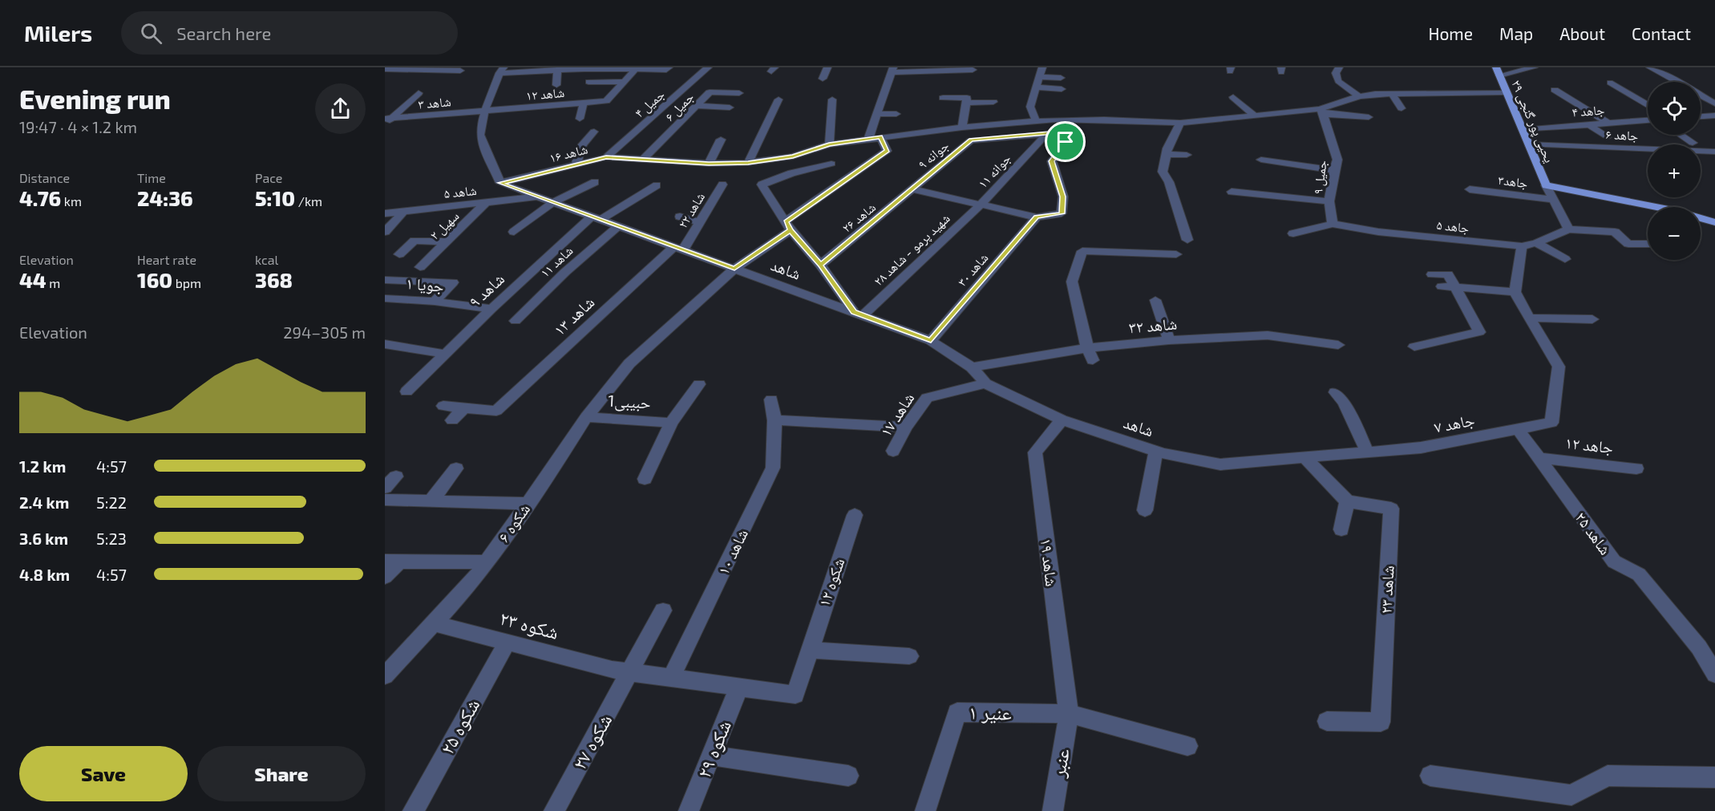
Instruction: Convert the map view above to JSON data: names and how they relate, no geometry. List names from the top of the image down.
{
  "streets": {
    "main road": ["یحیی پور گنجی ۲۹"],
    "street": [
      "شاهد ۱۲",
      "شاهد ۳",
      "جمیل ۴",
      "جمیل ۶",
      "جاهد ۴",
      "جاهد ۶",
      "شاهد ۱۶",
      "جوانه ۹",
      "جوانه ۱۱",
      "جمیل ۹",
      "جاهد۳",
      "شاهد ۵",
      "شاهد ۲۲",
      "شاهد ۲۶",
      "سهیل ۲",
      "جاهد ۵",
      "شهید پرمو - شاهد ۲۸",
      "شاهد ۱۱",
      "شاهد",
      "شاهد ۳۰",
      "جویا ۱",
      "شاهد ۹",
      "شاهد ۱۳",
      "شاهد ۳۲",
      "حبیبی1",
      "شاهد ۱۷",
      "جاهد ۷",
      "جاهد ۱۲",
      "شکوه ۶",
      "شاهد ۲۵",
      "شاهد ۱۰",
      "شاهد ۱۹",
      "شکوه ۱۲",
      "شاهد ۲۳",
      "شکوه ۲۳",
      "عنیر ۱",
      "شکوه ۲۵",
      "شکوه ۲۷",
      "شکوه ۲۹",
      "عنبر"
    ]
  },
  "crossings": [
    ["شاهد ۱۲", "شاهد ۳"],
    ["جمیل ۴", "شاهد ۱۶"],
    ["جمیل ۶", "شاهد ۱۶"],
    ["جاهد ۴", "یحیی پور گنجی ۲۹"],
    ["یحیی پور گنجی ۲۹", "جاهد ۶"],
    ["شاهد ۱۶", "جمیل ۹"],
    ["شاهد ۱۶", "شاهد"],
    ["شاهد ۱۶", "شکوه ۶"],
    ["جوانه ۹", "جوانه ۱۱"],
    ["جوانه ۹", "شاهد ۲۶"],
    ["جوانه ۱۱", "شهید پرمو - شاهد ۲۸"],
    ["جمیل ۹", "جاهد ۵"],
    ["شاهد ۵", "سهیل ۲"],
    ["شاهد ۵", "شاهد"],
    ["شاهد ۲۲", "شاهد"],
    ["شاهد ۲۲", "شاهد ۱۳"],
    ["شهید پرمو - شاهد ۲۸", "شاهد"],
    ["شاهد ۱۱", "شاهد"],
    ["شاهد", "شاهد ۳۰"],
    ["شاهد", "شاهد ۹"],
    ["شاهد", "شاهد ۱۳"],
    ["شاهد", "شاهد ۳۲"],
    ["شاهد", "شاهد ۱۷"],
    ["شاهد", "جاهد ۷"],
    ["شاهد", "شکوه ۶"],
    ["شاهد", "شاهد ۱۹"],
    ["جویا ۱", "شاهد ۹"],
    ["حبیبی1", "شکوه ۶"],
    ["جاهد ۷", "شاهد ۲۵"],
    ["جاهد ۱۲", "شاهد ۲۵"],
    ["شکوه ۶", "شکوه ۲۳"],
    ["شاهد ۱۰", "شکوه ۲۳"],
    ["شاهد ۱۹", "عنیر ۱"],
    ["شاهد ۱۹", "عنبر"],
    ["شکوه ۱۲", "شکوه ۲۳"],
    ["شکوه ۱۲", "شکوه ۲۹"],
    ["شکوه ۲۳", "شکوه ۲۵"],
    ["شکوه ۲۳", "شکوه ۲۷"],
    ["شکوه ۲۳", "شکوه ۲۹"],
    ["عنیر ۱", "عنبر"]
  ],
  "page": {
    "header": "Milers",
    "search": "Search here",
    "nav": [
      "Home",
      "Map",
      "About",
      "Contact"
    ],
    "heading": ["Evening run", "19:47 · 4 × 1.2 km"],
    "map_buttons": ["+", "−"],
    "stats": [
      ["Distance", "4.76 km"],
      ["Time", "24:36"],
      ["Pace", "5:10 /km"],
      ["Elevation", "44 m"],
      ["Heart rate", "160 bpm"],
      ["kcal", "368"]
    ],
    "chart": ["Elevation", "294–305 m"],
    "list": [
      {
        "name": "1.2 km",
        "note": "4:57"
      },
      {
        "name": "2.4 km",
        "note": "5:22"
      },
      {
        "name": "3.6 km",
        "note": "5:23"
      },
      {
        "name": "4.8 km",
        "note": "4:57"
      }
    ],
    "buttons": ["Save", "Share"]
  }
}
